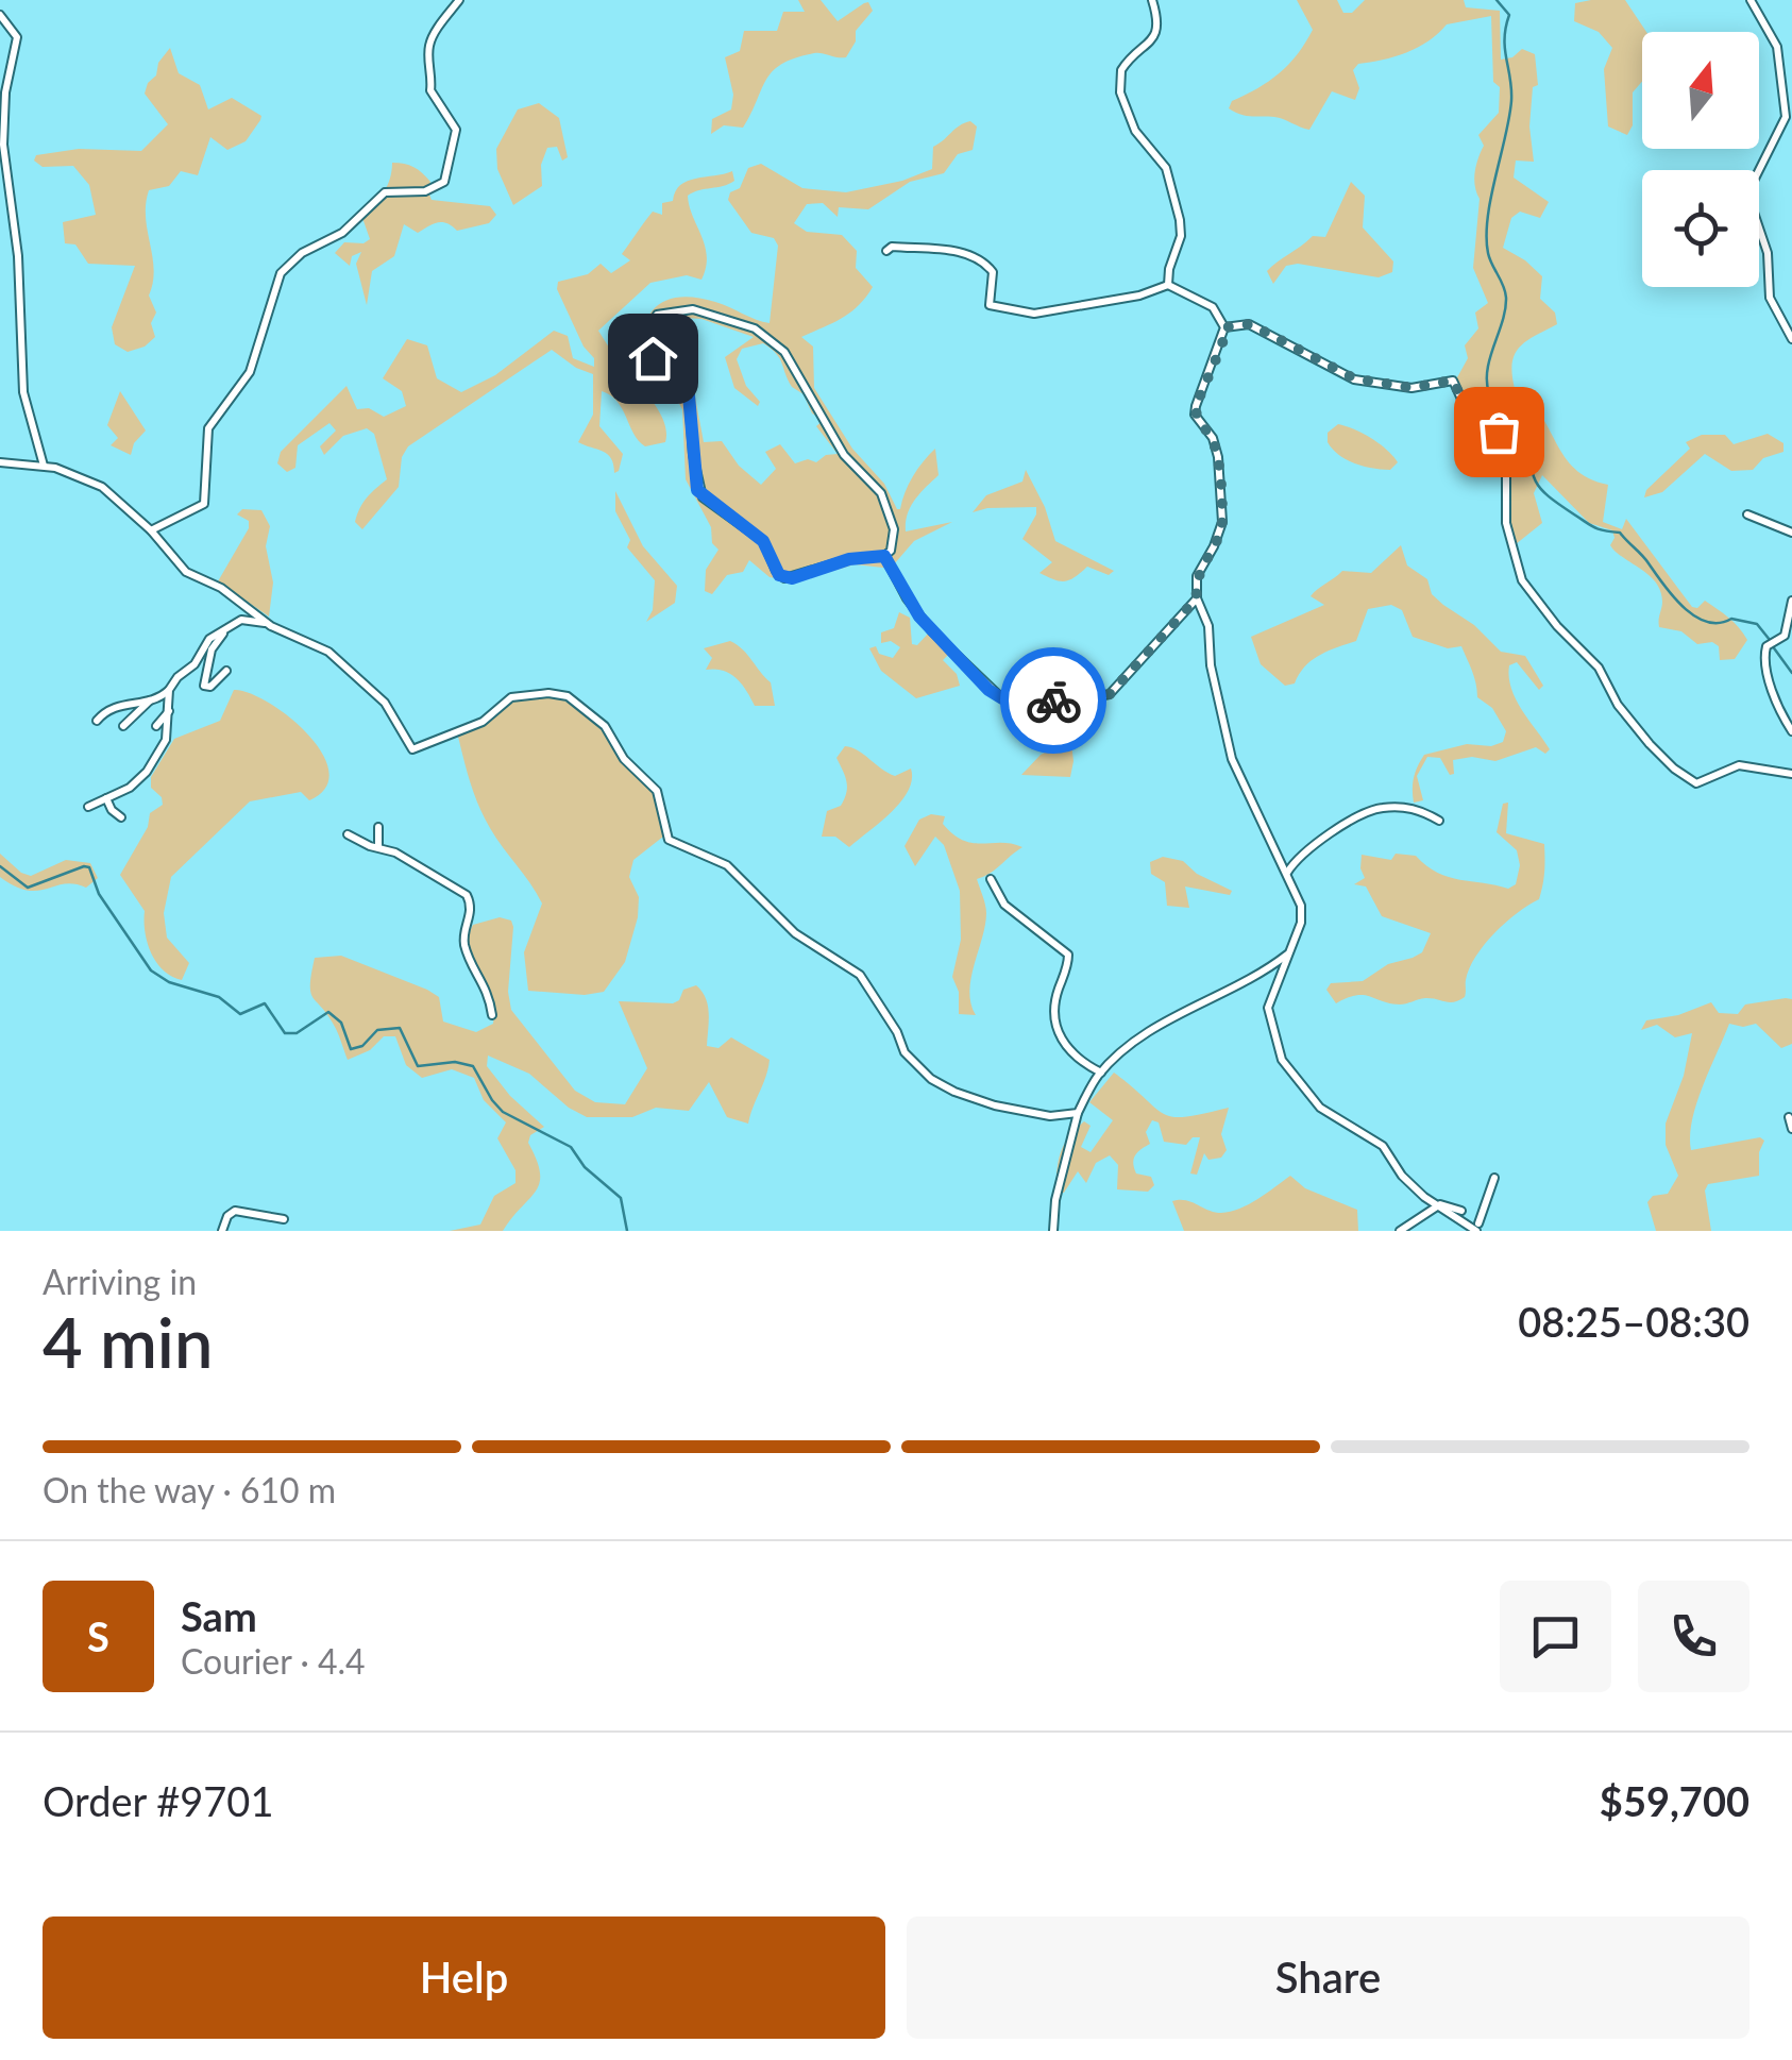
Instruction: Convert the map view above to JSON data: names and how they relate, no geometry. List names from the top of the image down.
{
  "north": "top",
  "page": {
    "heading": ["4 min", "Arriving in", "08:25–08:30"],
    "panel": [
      "Sam",
      "Courier · 4.4",
      "Order #9701",
      "$59,700"
    ],
    "bar": "On the way · 610 m",
    "round": "S",
    "buttons": ["Help", "Share"]
  }
}
